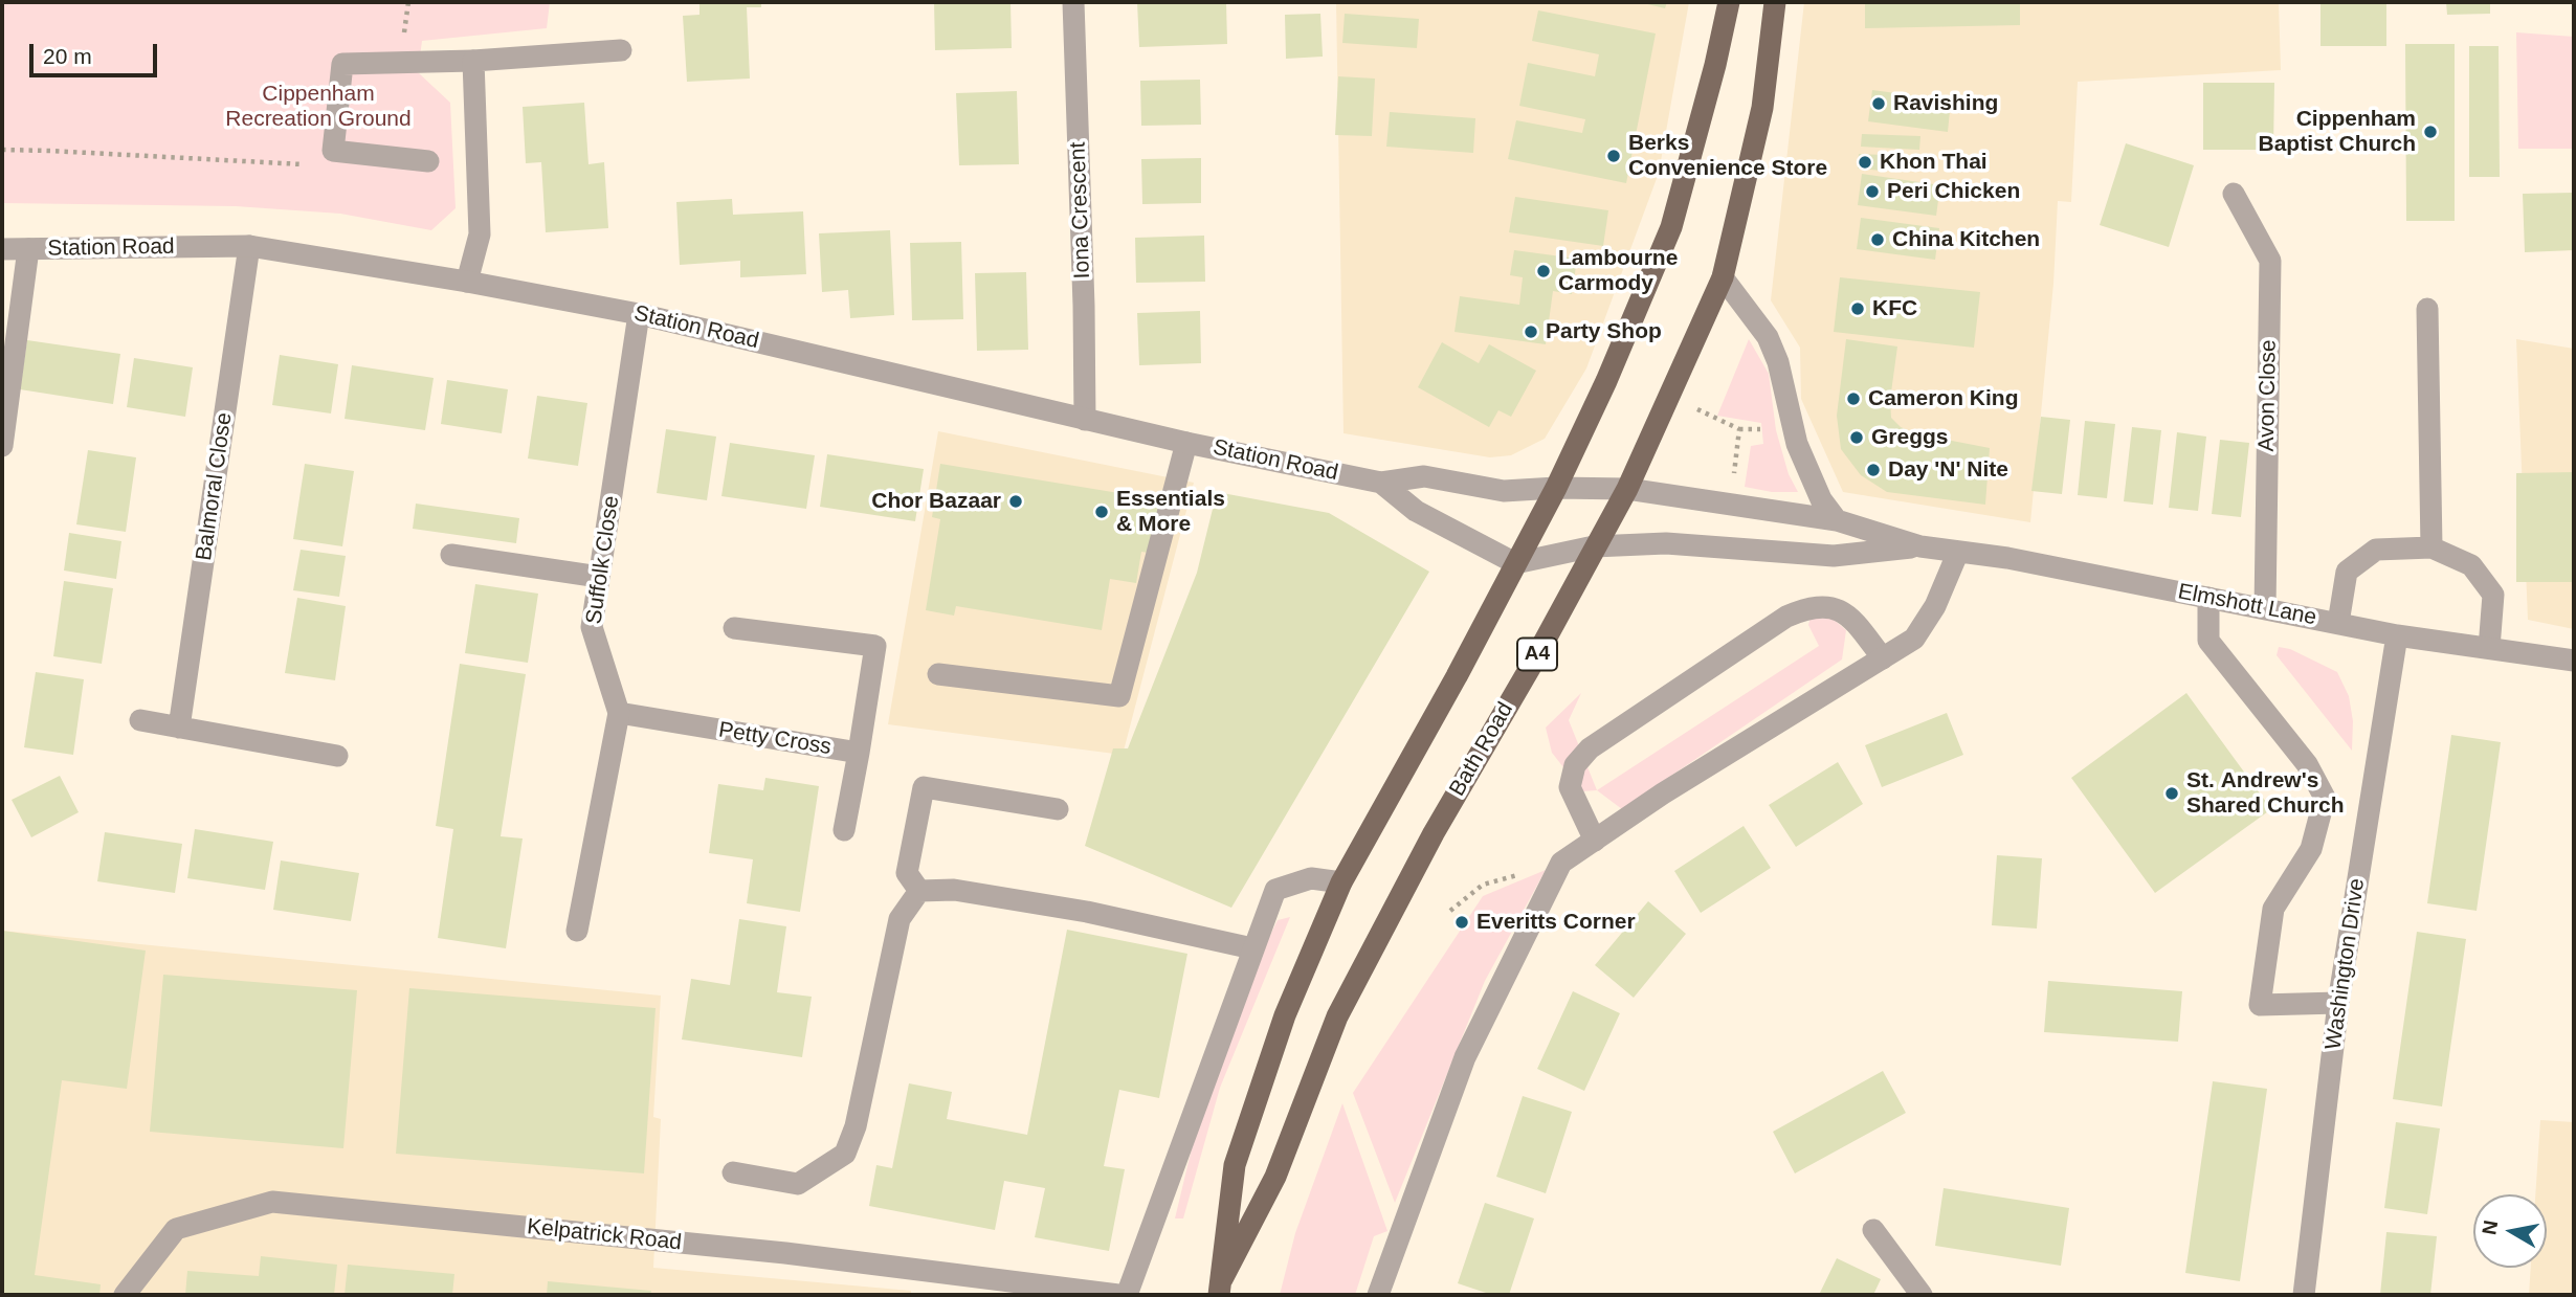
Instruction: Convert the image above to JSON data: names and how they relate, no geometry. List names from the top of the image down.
{
  "streets": {
    "main road": ["A4", "Bath Road"],
    "street": [
      "Iona Crescent",
      "Station Road",
      "Avon Close",
      "Balmoral Close",
      "Suffolk Close",
      "Elmshott Lane",
      "Petty Cross",
      "Washington Drive",
      "Kelpatrick Road"
    ]
  },
  "crossings": [
    ["Iona Crescent", "Station Road"],
    ["Station Road", "Balmoral Close"],
    ["Station Road", "Suffolk Close"],
    ["Station Road", "Elmshott Lane"],
    ["Station Road", "Bath Road"],
    ["Avon Close", "Elmshott Lane"],
    ["Suffolk Close", "Petty Cross"],
    ["Elmshott Lane", "Bath Road"],
    ["Elmshott Lane", "Washington Drive"]
  ],
  "parks": ["Cippenham Recreation Ground"],
  "places": [
    "Ravishing",
    "Cippenham Baptist Church",
    "Berks Convenience Store",
    "Khon Thai",
    "Peri Chicken",
    "China Kitchen",
    "Lambourne Carmody",
    "KFC",
    "Party Shop",
    "Cameron King",
    "Greggs",
    "Day 'N' Nite",
    "Chor Bazaar",
    "Essentials & More",
    "St. Andrew's Shared Church",
    "Everitts Corner"
  ],
  "scale_bar": "20 m",
  "north": "left"
}
